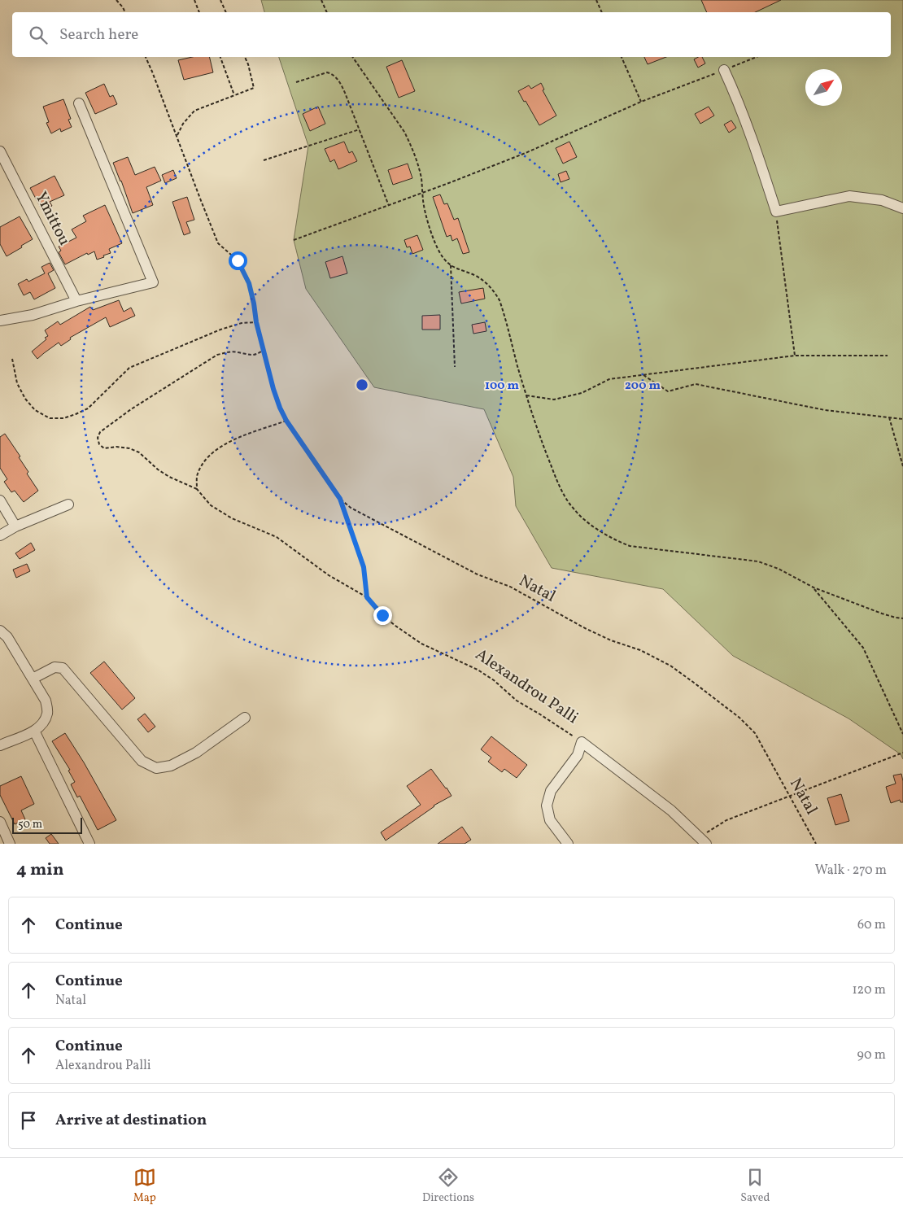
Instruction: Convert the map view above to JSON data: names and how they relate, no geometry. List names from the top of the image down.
{
  "streets": {
    "street": ["Ymittou", "Alexandrou Palli"],
    "path": ["Natal"]
  },
  "scale_bar": "50 m",
  "north": "top right",
  "page": {
    "search": "Search here",
    "scale": "50 m",
    "heading": ["4 min", "Walk · 270 m"],
    "list": [
      ["Continue", "60 m"],
      ["Continue", "Natal", "120 m"],
      ["Continue", "Alexandrou Palli", "90 m"],
      "Arrive at destination"
    ],
    "nav": ["Map", "Directions", "Saved"]
  },
  "rings": ["100 m", "200 m"]
}
